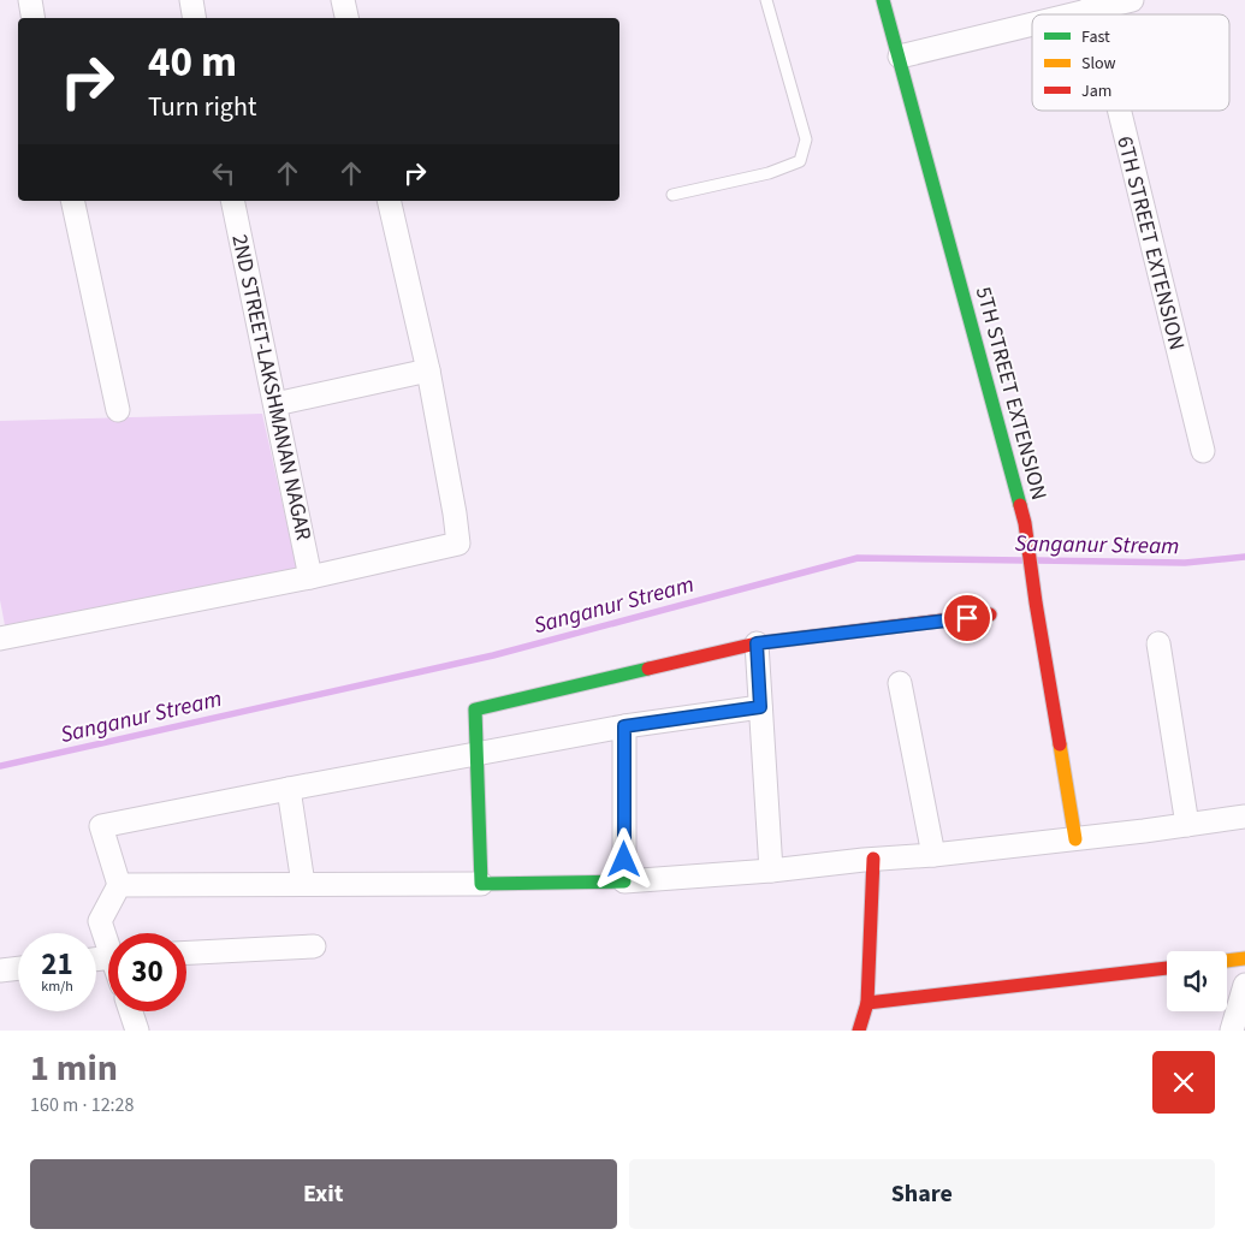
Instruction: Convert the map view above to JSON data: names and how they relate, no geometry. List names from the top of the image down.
{
  "streets": {
    "street": ["6TH STREET EXTENSION", "2ND STREET-LAKSHMANAN NAGAR", "5TH STREET EXTENSION"]
  },
  "water": ["Sanganur Stream"],
  "legend": ["Fast", "Slow", "Jam"],
  "page": {
    "turn": ["40 m", "Turn right"],
    "speed": "21 km/h",
    "limit": "30",
    "heading": ["1 min", "160 m · 12:28"],
    "buttons": ["Exit", "Share"]
  }
}
